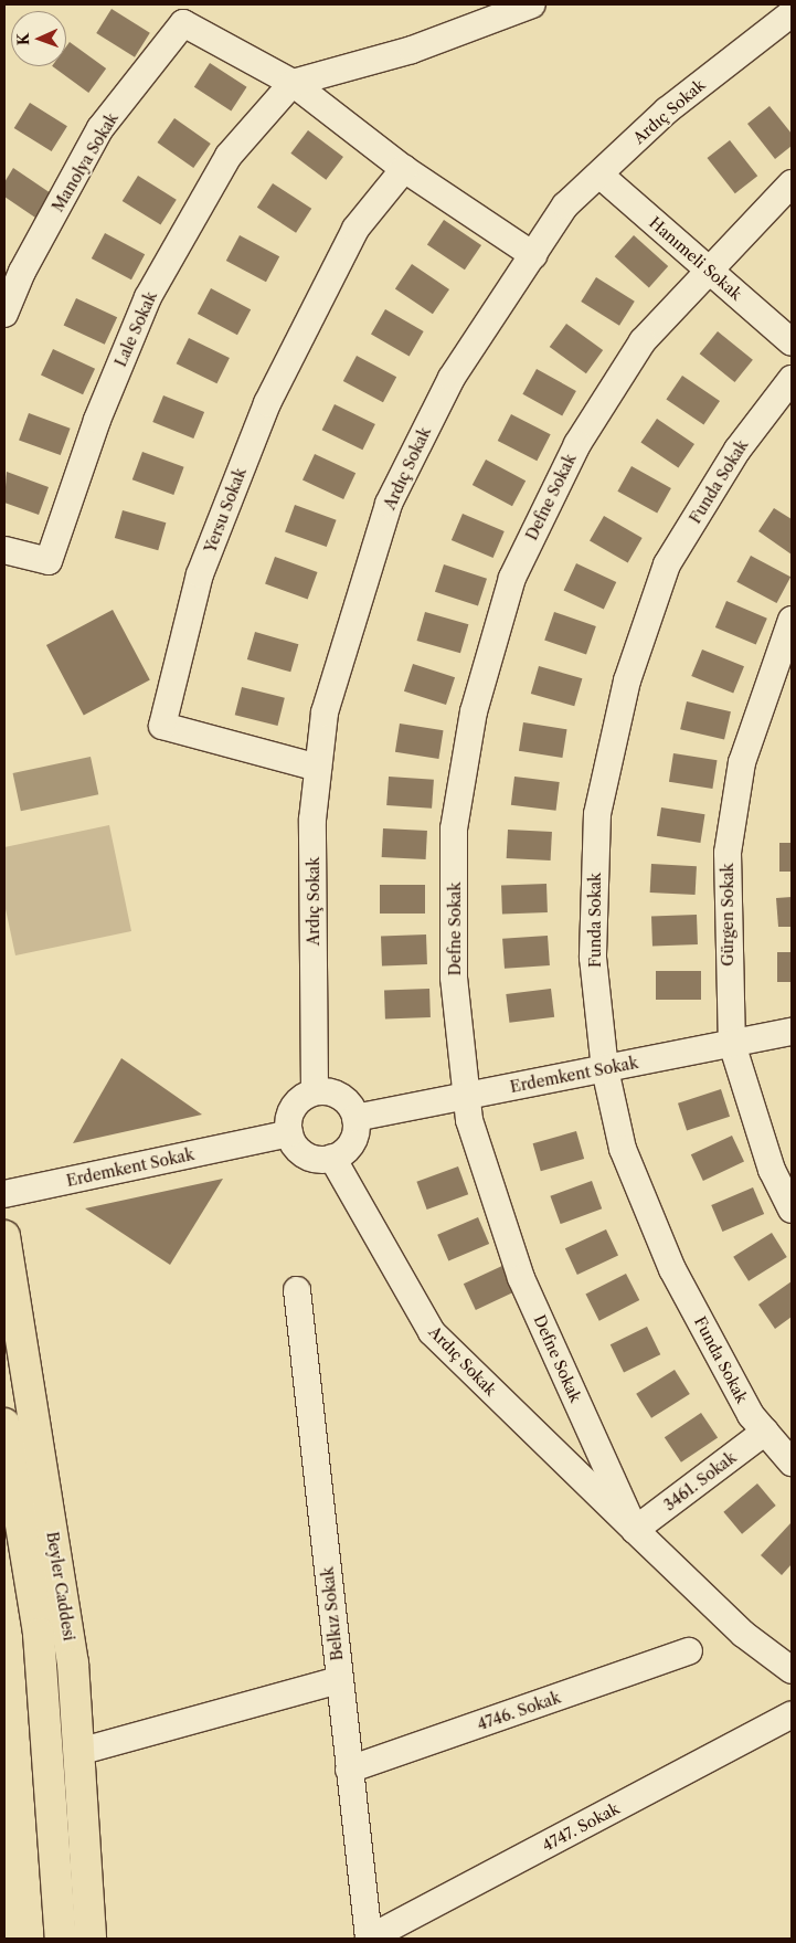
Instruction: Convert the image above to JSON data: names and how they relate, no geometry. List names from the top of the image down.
{
  "streets": {
    "main road": ["Beyler Caddesi"],
    "street": [
      "Ardıç Sokak",
      "Manolya Sokak",
      "Hanımeli Sokak",
      "Lale Sokak",
      "Funda Sokak",
      "Defne Sokak",
      "Yersu Sokak",
      "Gürgen Sokak",
      "Erdemkent Sokak",
      "3461. Sokak",
      "Belkız Sokak",
      "4746. Sokak",
      "4747. Sokak"
    ]
  },
  "crossings": [
    ["Ardıç Sokak", "Hanımeli Sokak"],
    ["Ardıç Sokak", "Defne Sokak"],
    ["Ardıç Sokak", "Yersu Sokak"],
    ["Ardıç Sokak", "Erdemkent Sokak"],
    ["Ardıç Sokak", "3461. Sokak"],
    ["Manolya Sokak", "Lale Sokak"],
    ["Hanımeli Sokak", "Defne Sokak"],
    ["Funda Sokak", "Erdemkent Sokak"],
    ["Funda Sokak", "3461. Sokak"],
    ["Defne Sokak", "Erdemkent Sokak"],
    ["Defne Sokak", "3461. Sokak"],
    ["Gürgen Sokak", "Erdemkent Sokak"],
    ["Belkız Sokak", "4746. Sokak"],
    ["Belkız Sokak", "4747. Sokak"]
  ],
  "north": "left"
}
